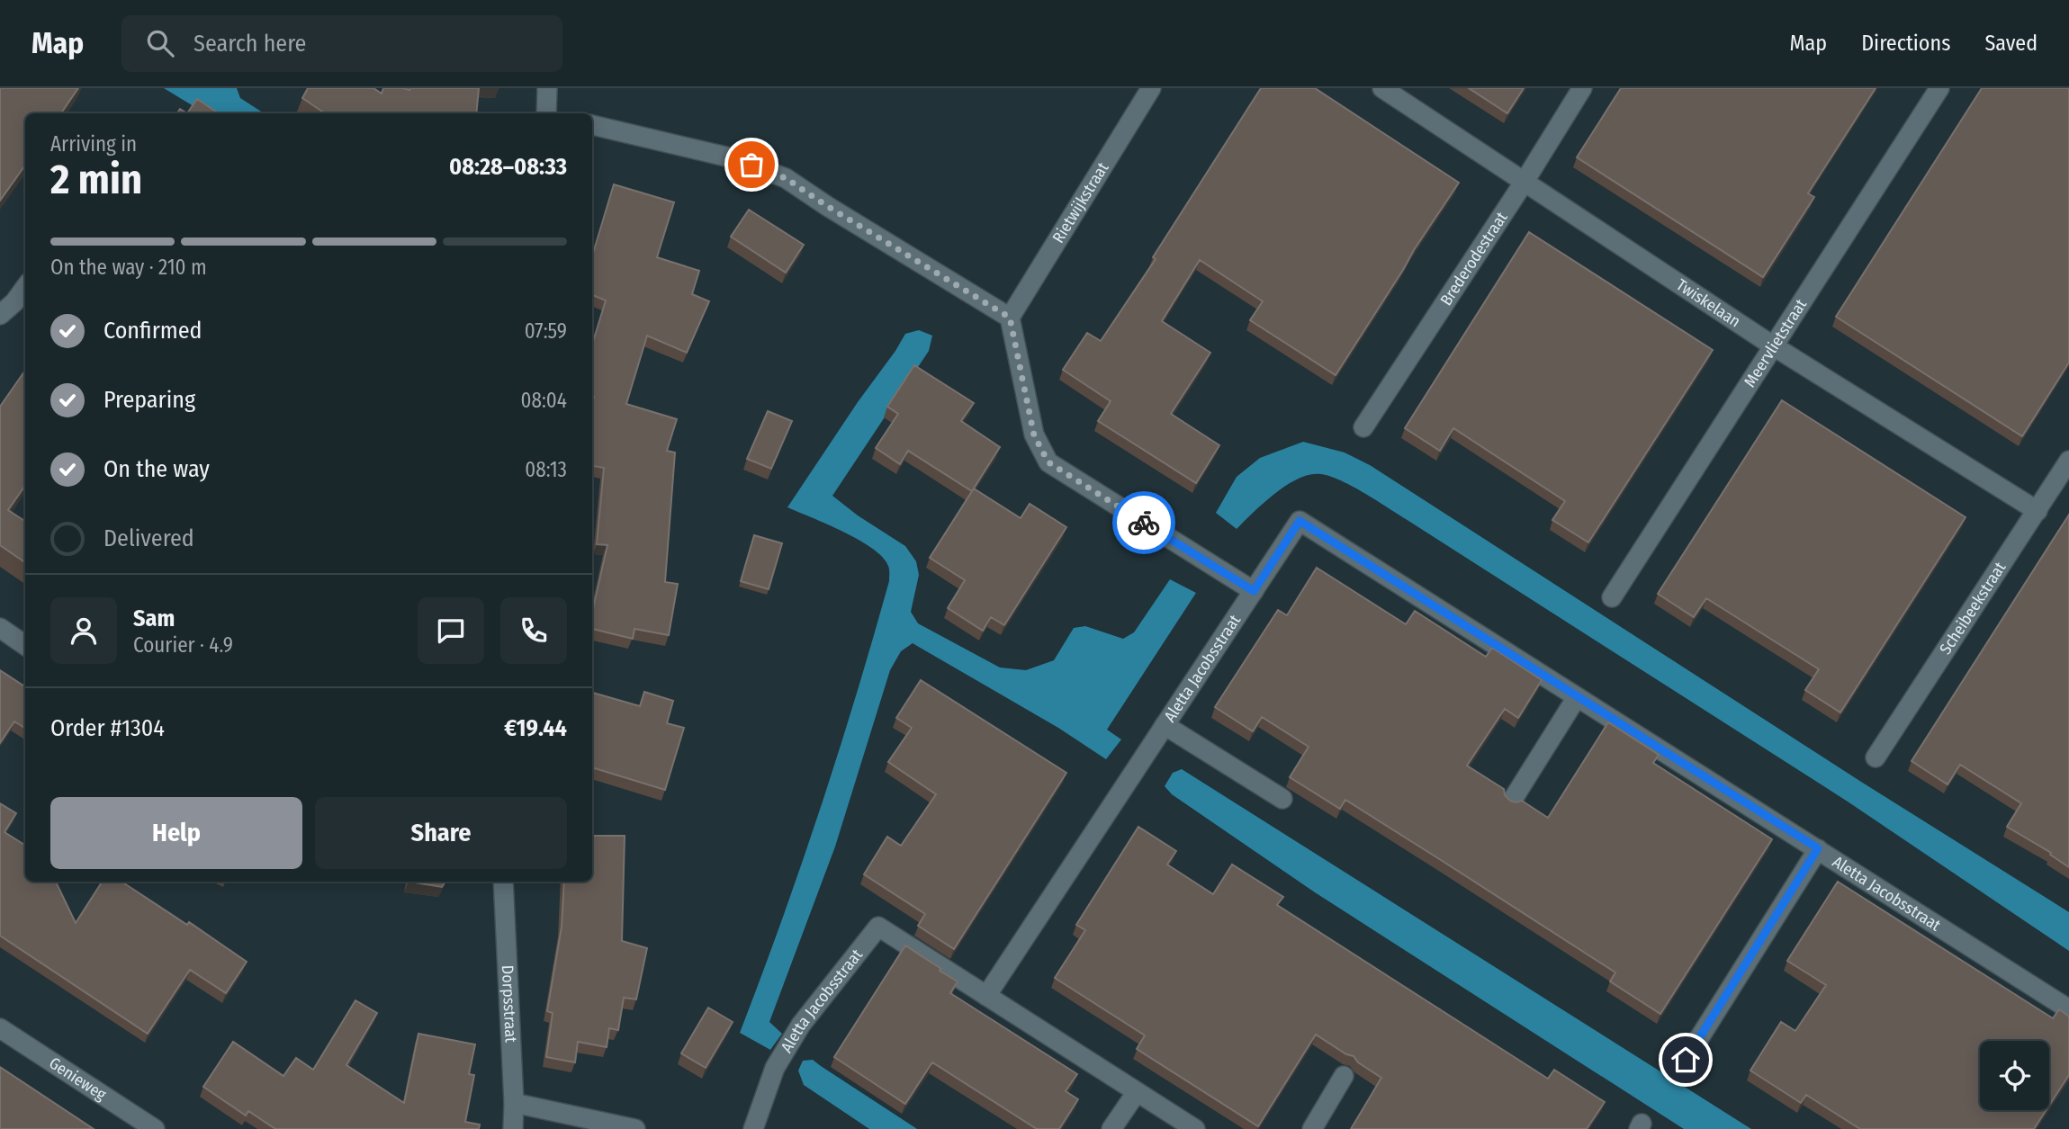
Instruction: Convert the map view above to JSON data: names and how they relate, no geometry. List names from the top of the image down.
{
  "streets": {
    "street": [
      "Rietwijkstraat",
      "Brederodestraat",
      "Twiskelaan",
      "Meervlietstraat",
      "Scheibeekstraat",
      "Aletta Jacobsstraat",
      "Dorpsstraat",
      "Genieweg"
    ]
  },
  "crossings": [
    ["Brederodestraat", "Twiskelaan"],
    ["Twiskelaan", "Meervlietstraat"],
    ["Twiskelaan", "Scheibeekstraat"]
  ],
  "page": {
    "header": "Map",
    "search": "Search here",
    "nav": ["Map", "Directions", "Saved"],
    "heading": ["2 min", "Arriving in", "08:28–08:33"],
    "panel": [
      "Sam",
      "Courier · 4.9",
      "Order #1304",
      "€19.44"
    ],
    "bar": "On the way · 210 m",
    "list": [
      ["Confirmed", "07:59"],
      ["Preparing", "08:04"],
      ["On the way", "08:13"],
      "Delivered"
    ],
    "buttons": ["Help", "Share"]
  }
}
